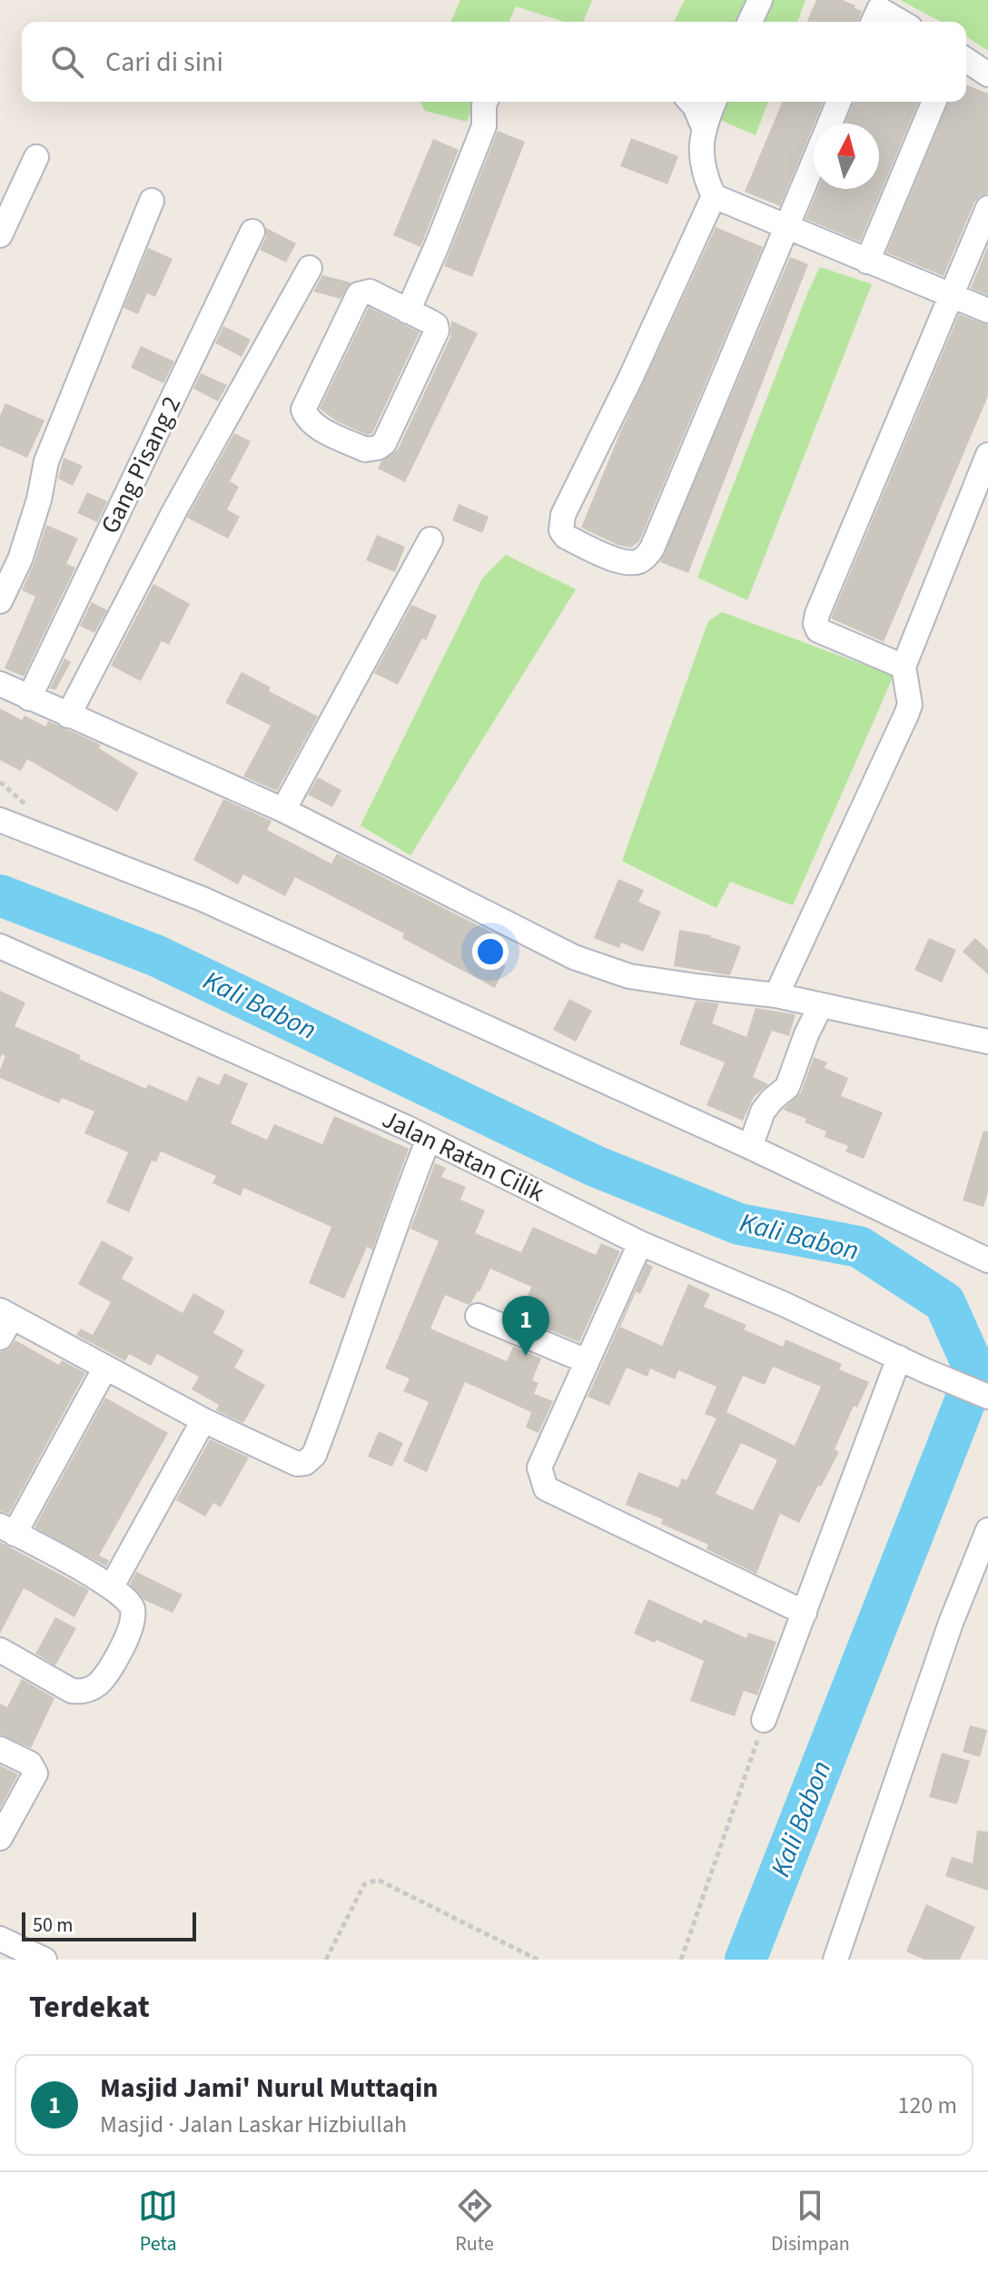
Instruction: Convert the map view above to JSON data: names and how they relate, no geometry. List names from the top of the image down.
{
  "streets": {
    "street": ["Gang Pisang 2", "Jalan Ratan Cilik"]
  },
  "water": ["Kali Babon"],
  "scale_bar": "50 m",
  "north": "top",
  "page": {
    "search": "Cari di sini",
    "pins": "1",
    "scale": "50 m",
    "heading": "Terdekat",
    "list": [
      {
        "mark": "1",
        "name": "Masjid Jami' Nurul Muttaqin",
        "note": "Masjid · Jalan Laskar Hizbiullah",
        "value": "120 m"
      }
    ],
    "nav": ["Peta", "Rute", "Disimpan"]
  }
}
